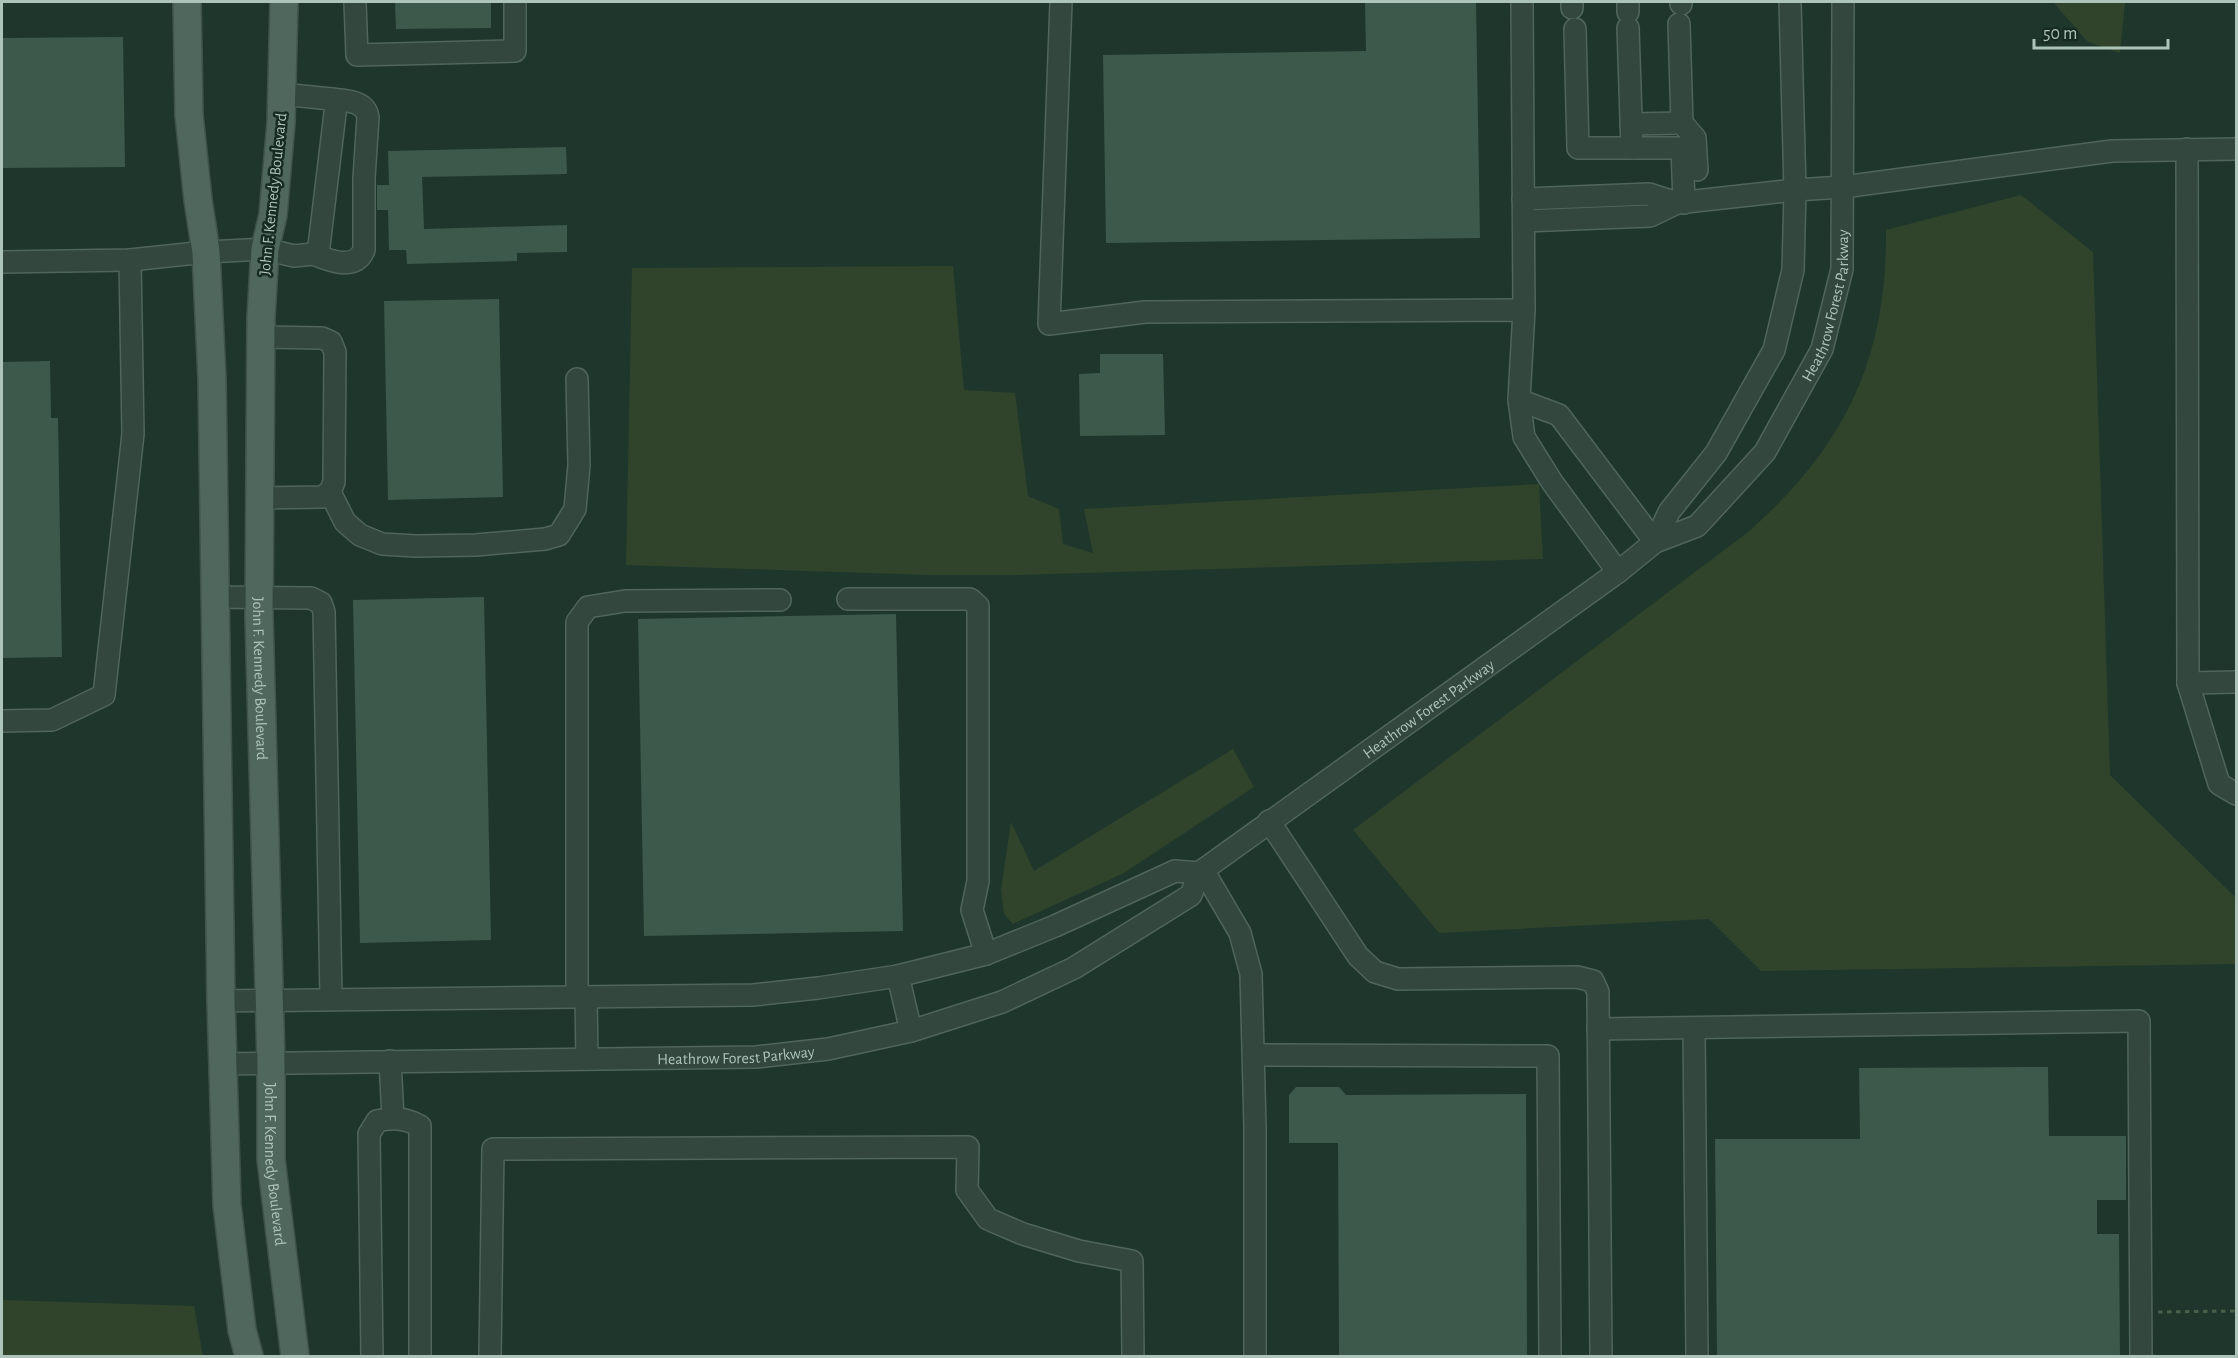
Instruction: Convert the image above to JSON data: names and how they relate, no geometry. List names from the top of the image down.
{
  "streets": {
    "main road": ["John F. Kennedy Boulevard"],
    "street": ["Heathrow Forest Parkway"]
  },
  "crossings": [
    ["John F. Kennedy Boulevard", "Heathrow Forest Parkway"]
  ],
  "scale_bar": "50 m"
}
